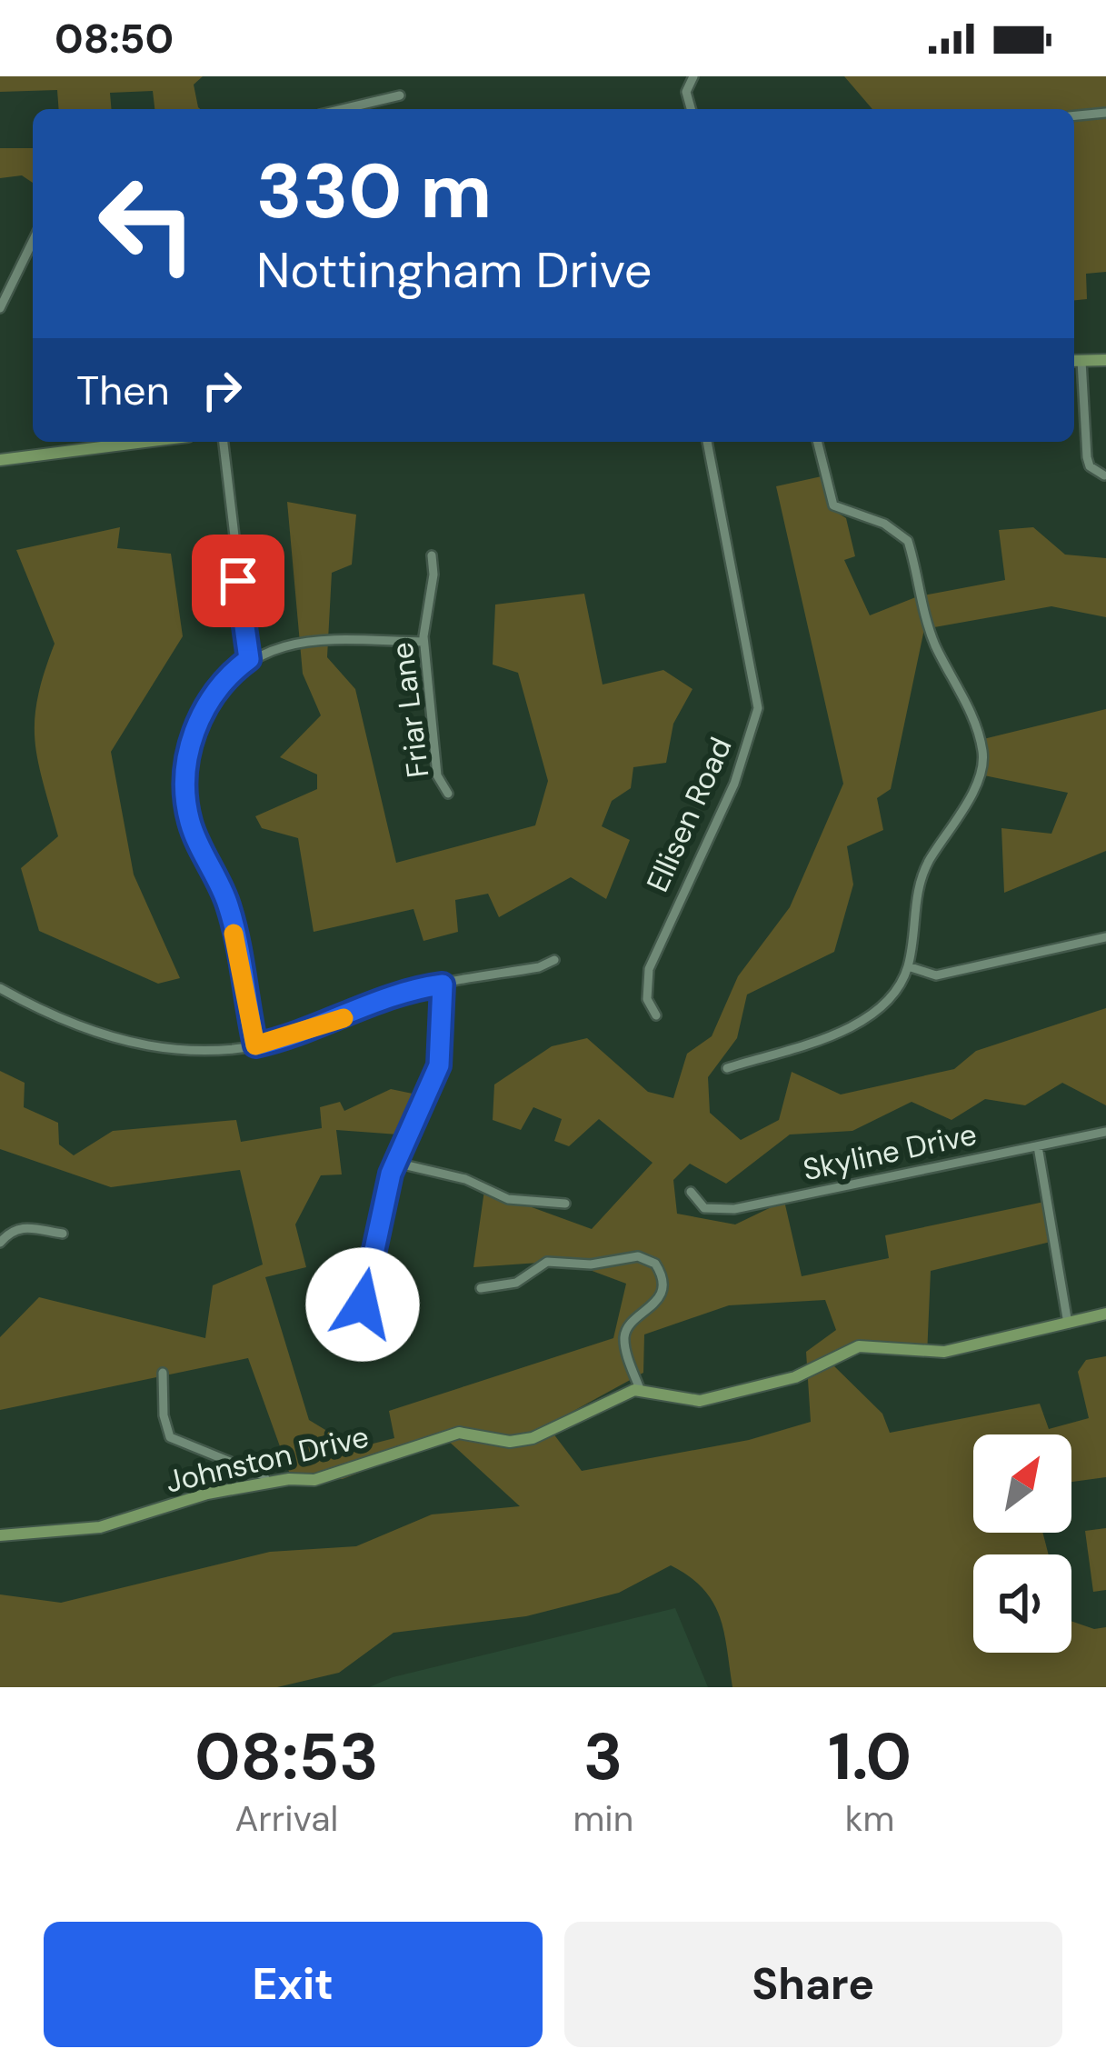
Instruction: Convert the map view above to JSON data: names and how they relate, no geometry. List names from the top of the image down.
{
  "streets": {
    "street": [
      "Friar Lane",
      "Ellisen Road",
      "Skyline Drive",
      "Johnston Drive"
    ]
  },
  "north": "top right",
  "page": {
    "status": "08:50",
    "turn": ["330 m", "Nottingham Drive"],
    "then": "Then",
    "eta": [
      "08:53",
      "Arrival",
      "3",
      "min",
      "1.0",
      "km"
    ],
    "buttons": ["Exit", "Share"]
  }
}
